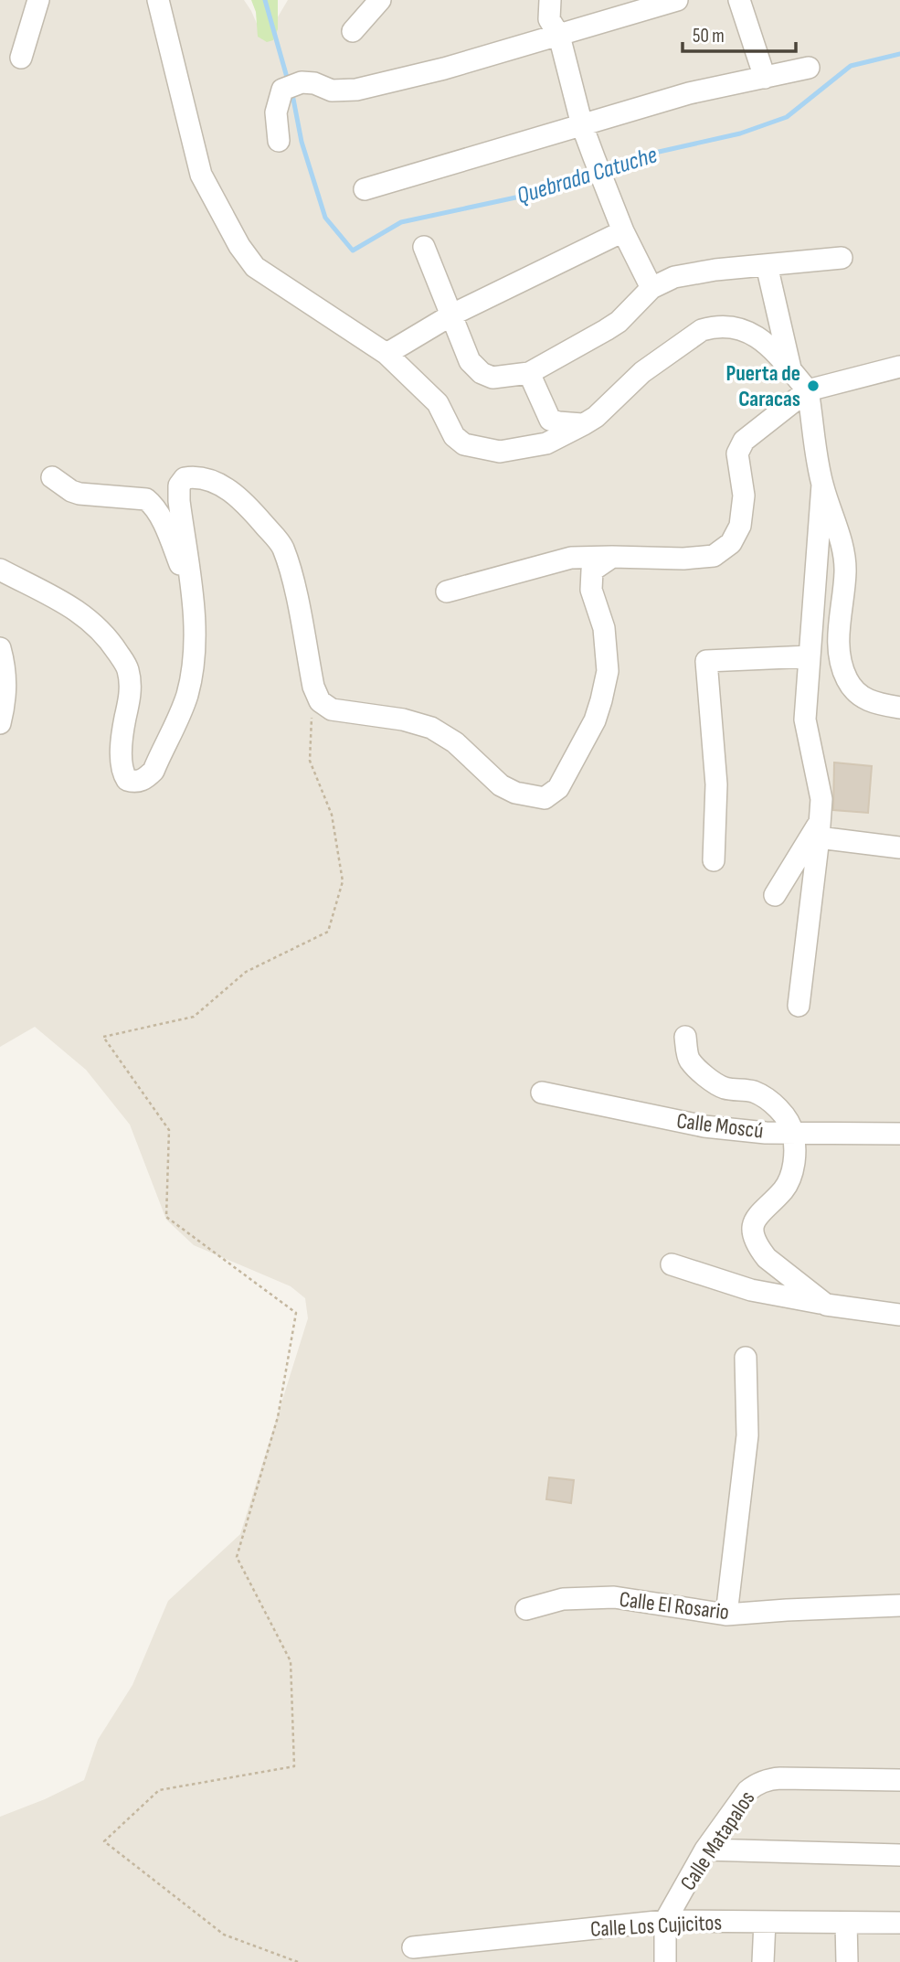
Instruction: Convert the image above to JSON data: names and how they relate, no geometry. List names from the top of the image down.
{
  "streets": {
    "street": [
      "Calle Moscú",
      "Calle El Rosario",
      "Calle Matapalos",
      "Calle Los Cujicitos"
    ]
  },
  "crossings": [
    ["Calle Matapalos", "Calle Los Cujicitos"]
  ],
  "water": ["Quebrada Catuche"],
  "places": ["Puerta de Caracas"],
  "scale_bar": "50 m"
}
